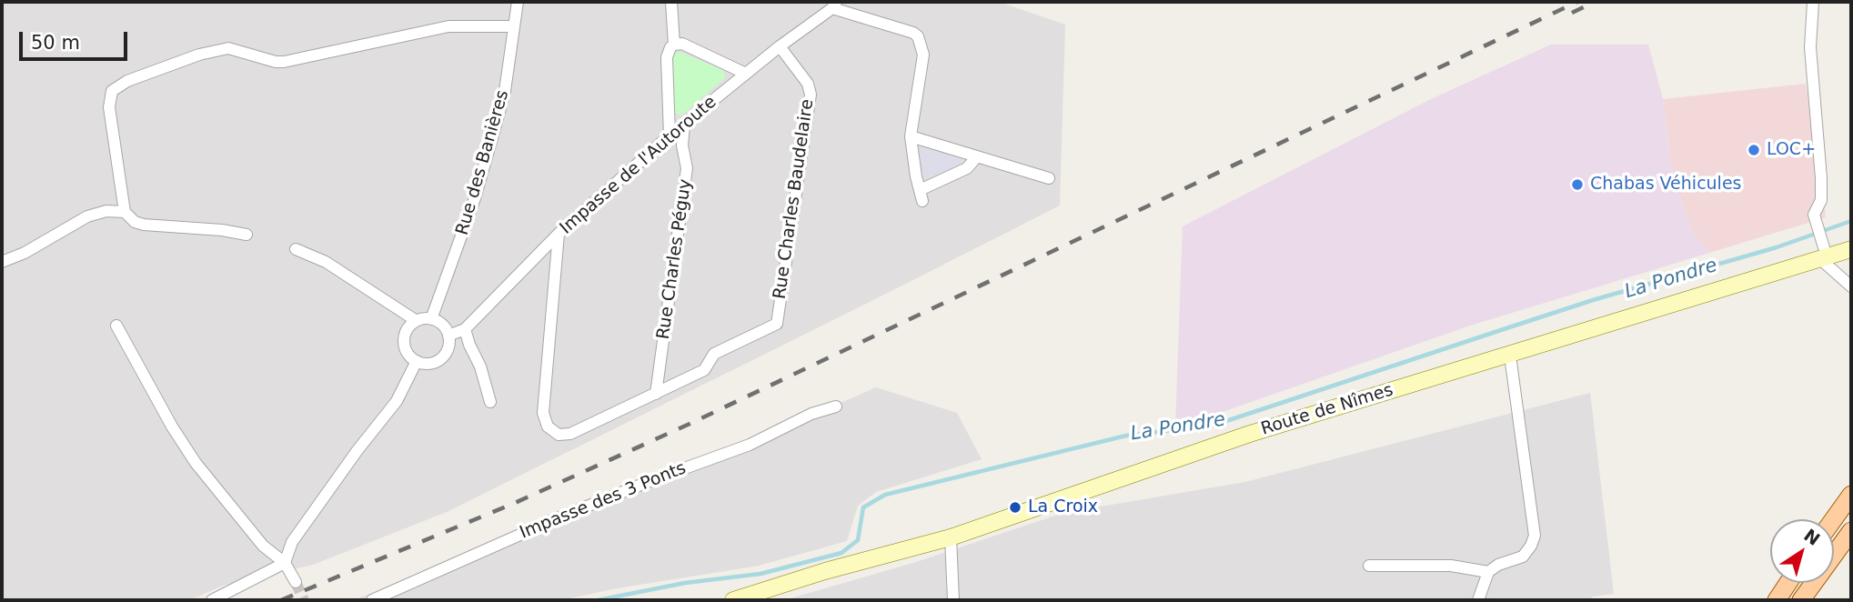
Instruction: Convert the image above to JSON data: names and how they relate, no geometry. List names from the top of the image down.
{
  "streets": {
    "street": [
      "Rue des Banières",
      "Impasse de l'Autoroute",
      "Rue Charles Baudelaire",
      "Rue Charles Péguy",
      "Route de Nîmes",
      "Impasse des 3 Ponts"
    ]
  },
  "crossings": [
    ["Rue des Banières", "Impasse de l'Autoroute"],
    ["Impasse de l'Autoroute", "Rue Charles Baudelaire"],
    ["Impasse de l'Autoroute", "Rue Charles Péguy"],
    ["Rue Charles Baudelaire", "Rue Charles Péguy"]
  ],
  "water": ["La Pondre"],
  "places": ["LOC+", "Chabas Véhicules", "La Croix"],
  "scale_bar": "50 m",
  "north": "top right"
}
